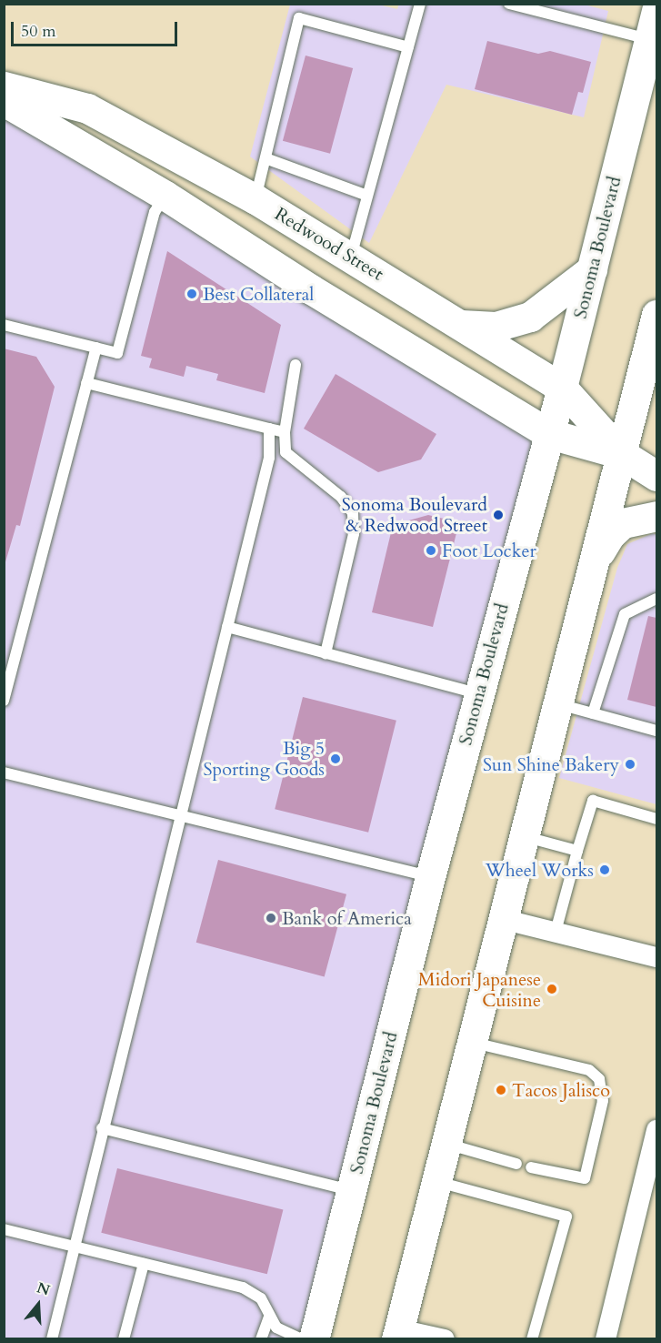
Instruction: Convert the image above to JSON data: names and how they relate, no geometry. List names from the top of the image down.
{
  "streets": {
    "main road": ["Redwood Street", "Sonoma Boulevard"]
  },
  "crossings": [
    ["Redwood Street", "Sonoma Boulevard"]
  ],
  "places": [
    "Best Collateral",
    "Sonoma Boulevard & Redwood Street",
    "Foot Locker",
    "Big 5 Sporting Goods",
    "Sun Shine Bakery",
    "Wheel Works",
    "Bank of America",
    "Midori Japanese Cuisine",
    "Tacos Jalisco"
  ],
  "scale_bar": "50 m",
  "north": "top"
}
